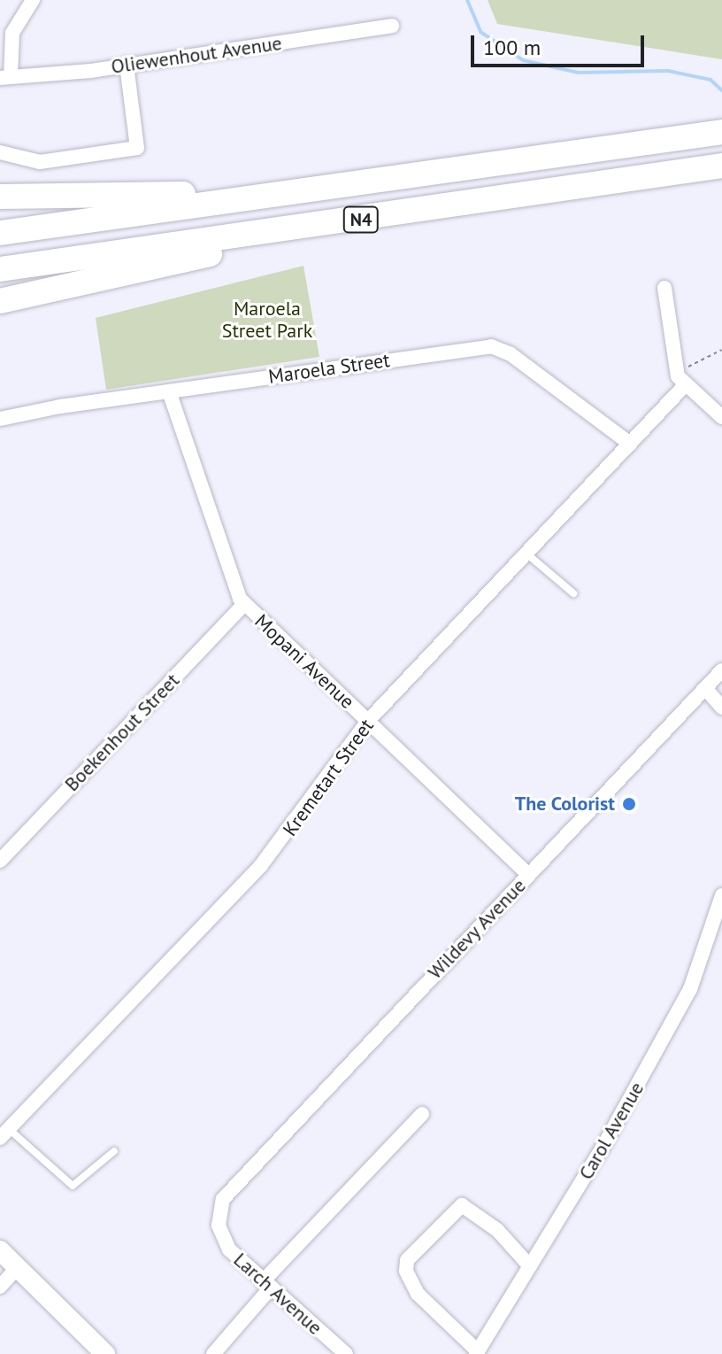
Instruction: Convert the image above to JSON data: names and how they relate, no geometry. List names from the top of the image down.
{
  "streets": {
    "highway": ["N4"],
    "street": [
      "Oliewenhout Avenue",
      "Maroela Street",
      "Mopani Avenue",
      "Boekenhout Street",
      "Kremetart Street",
      "Wildevy Avenue",
      "Carol Avenue",
      "Larch Avenue"
    ]
  },
  "crossings": [
    ["Maroela Street", "Mopani Avenue"],
    ["Maroela Street", "Kremetart Street"],
    ["Mopani Avenue", "Boekenhout Street"],
    ["Mopani Avenue", "Kremetart Street"],
    ["Mopani Avenue", "Wildevy Avenue"],
    ["Wildevy Avenue", "Larch Avenue"]
  ],
  "parks": ["Maroela Street Park"],
  "places": ["The Colorist"],
  "scale_bar": "100 m"
}
